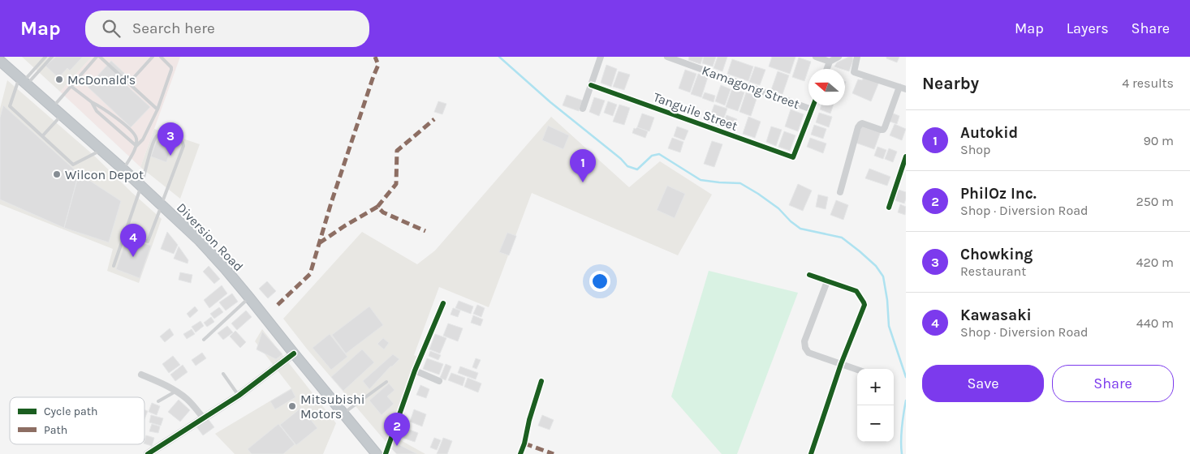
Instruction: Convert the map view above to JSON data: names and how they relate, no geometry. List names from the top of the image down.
{
  "streets": {
    "highway": ["Diversion Road"],
    "street": ["Kamagong Street", "Tanguile Street"]
  },
  "crossings": [
    ["Kamagong Street", "Tanguile Street"]
  ],
  "places": ["McDonald's", "Wilcon Depot", "Mitsubishi Motors"],
  "legend": ["Cycle path", "Path"],
  "north": "left",
  "page": {
    "header": "Map",
    "search": "Search here",
    "nav": ["Map", "Layers", "Share"],
    "heading": ["Nearby", "4 results"],
    "list": [
      {
        "mark": "1",
        "name": "Autokid",
        "note": "Shop",
        "value": "90 m"
      },
      {
        "mark": "2",
        "name": "PhilOz Inc.",
        "note": "Shop · Diversion Road",
        "value": "250 m"
      },
      {
        "mark": "3",
        "name": "Chowking",
        "note": "Restaurant",
        "value": "420 m"
      },
      {
        "mark": "4",
        "name": "Kawasaki",
        "note": "Shop · Diversion Road",
        "value": "440 m"
      }
    ],
    "pins": [
      "3",
      "1",
      "4",
      "2"
    ],
    "buttons": ["Save", "Share"],
    "map_buttons": ["+", "−"]
  }
}
